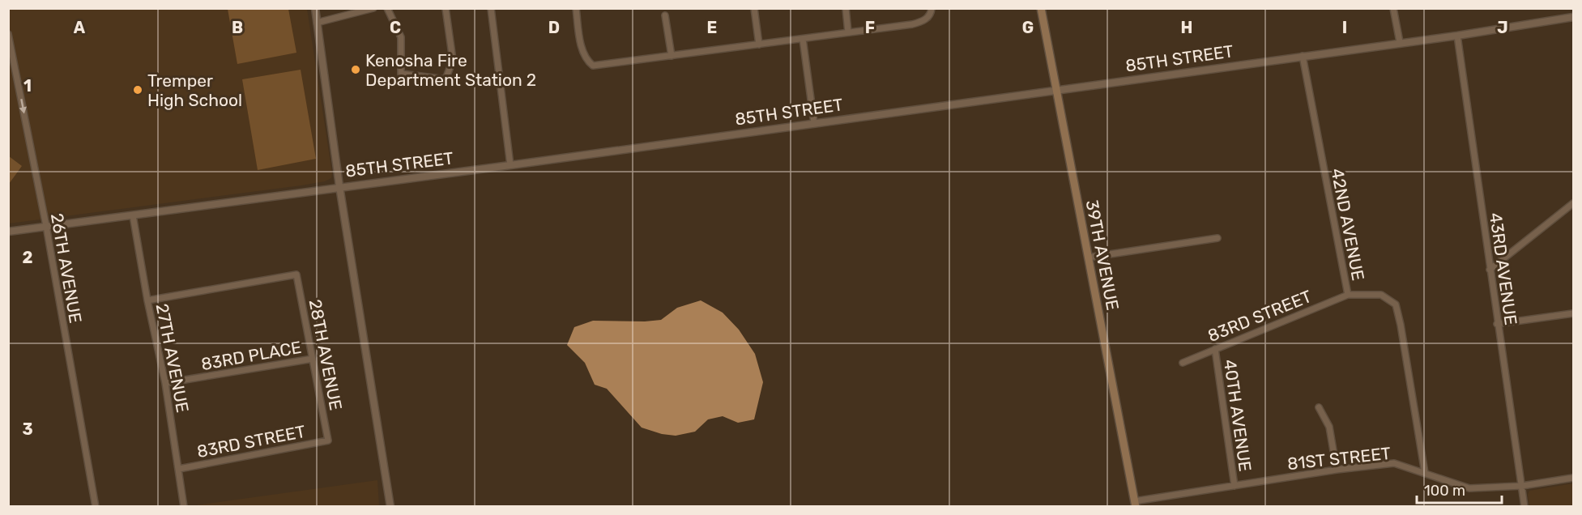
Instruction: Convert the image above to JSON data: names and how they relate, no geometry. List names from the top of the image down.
{
  "streets": {
    "main road": ["39TH AVENUE"],
    "street": [
      "85TH STREET",
      "42ND AVENUE",
      "26TH AVENUE",
      "43RD AVENUE",
      "83RD STREET",
      "28TH AVENUE",
      "83RD PLACE",
      "27TH AVENUE",
      "40TH AVENUE",
      "81ST STREET"
    ]
  },
  "crossings": [
    ["85TH STREET", "42ND AVENUE"],
    ["85TH STREET", "39TH AVENUE"],
    ["85TH STREET", "26TH AVENUE"],
    ["85TH STREET", "43RD AVENUE"],
    ["85TH STREET", "27TH AVENUE"],
    ["42ND AVENUE", "83RD STREET"],
    ["42ND AVENUE", "81ST STREET"],
    ["39TH AVENUE", "81ST STREET"],
    ["43RD AVENUE", "81ST STREET"],
    ["83RD STREET", "28TH AVENUE"],
    ["83RD STREET", "27TH AVENUE"],
    ["83RD STREET", "40TH AVENUE"],
    ["28TH AVENUE", "83RD PLACE"],
    ["28TH AVENUE", "27TH AVENUE"],
    ["83RD PLACE", "27TH AVENUE"],
    ["40TH AVENUE", "81ST STREET"]
  ],
  "one_way": ["26TH AVENUE"],
  "places": ["Kenosha Fire Department Station 2", "Tremper High School"],
  "scale_bar": "100 m",
  "grid": {
    "columns": [
      "A",
      "B",
      "C",
      "D",
      "E",
      "F",
      "G",
      "H",
      "I",
      "J"
    ],
    "rows": ["1", "2", "3"]
  }
}
